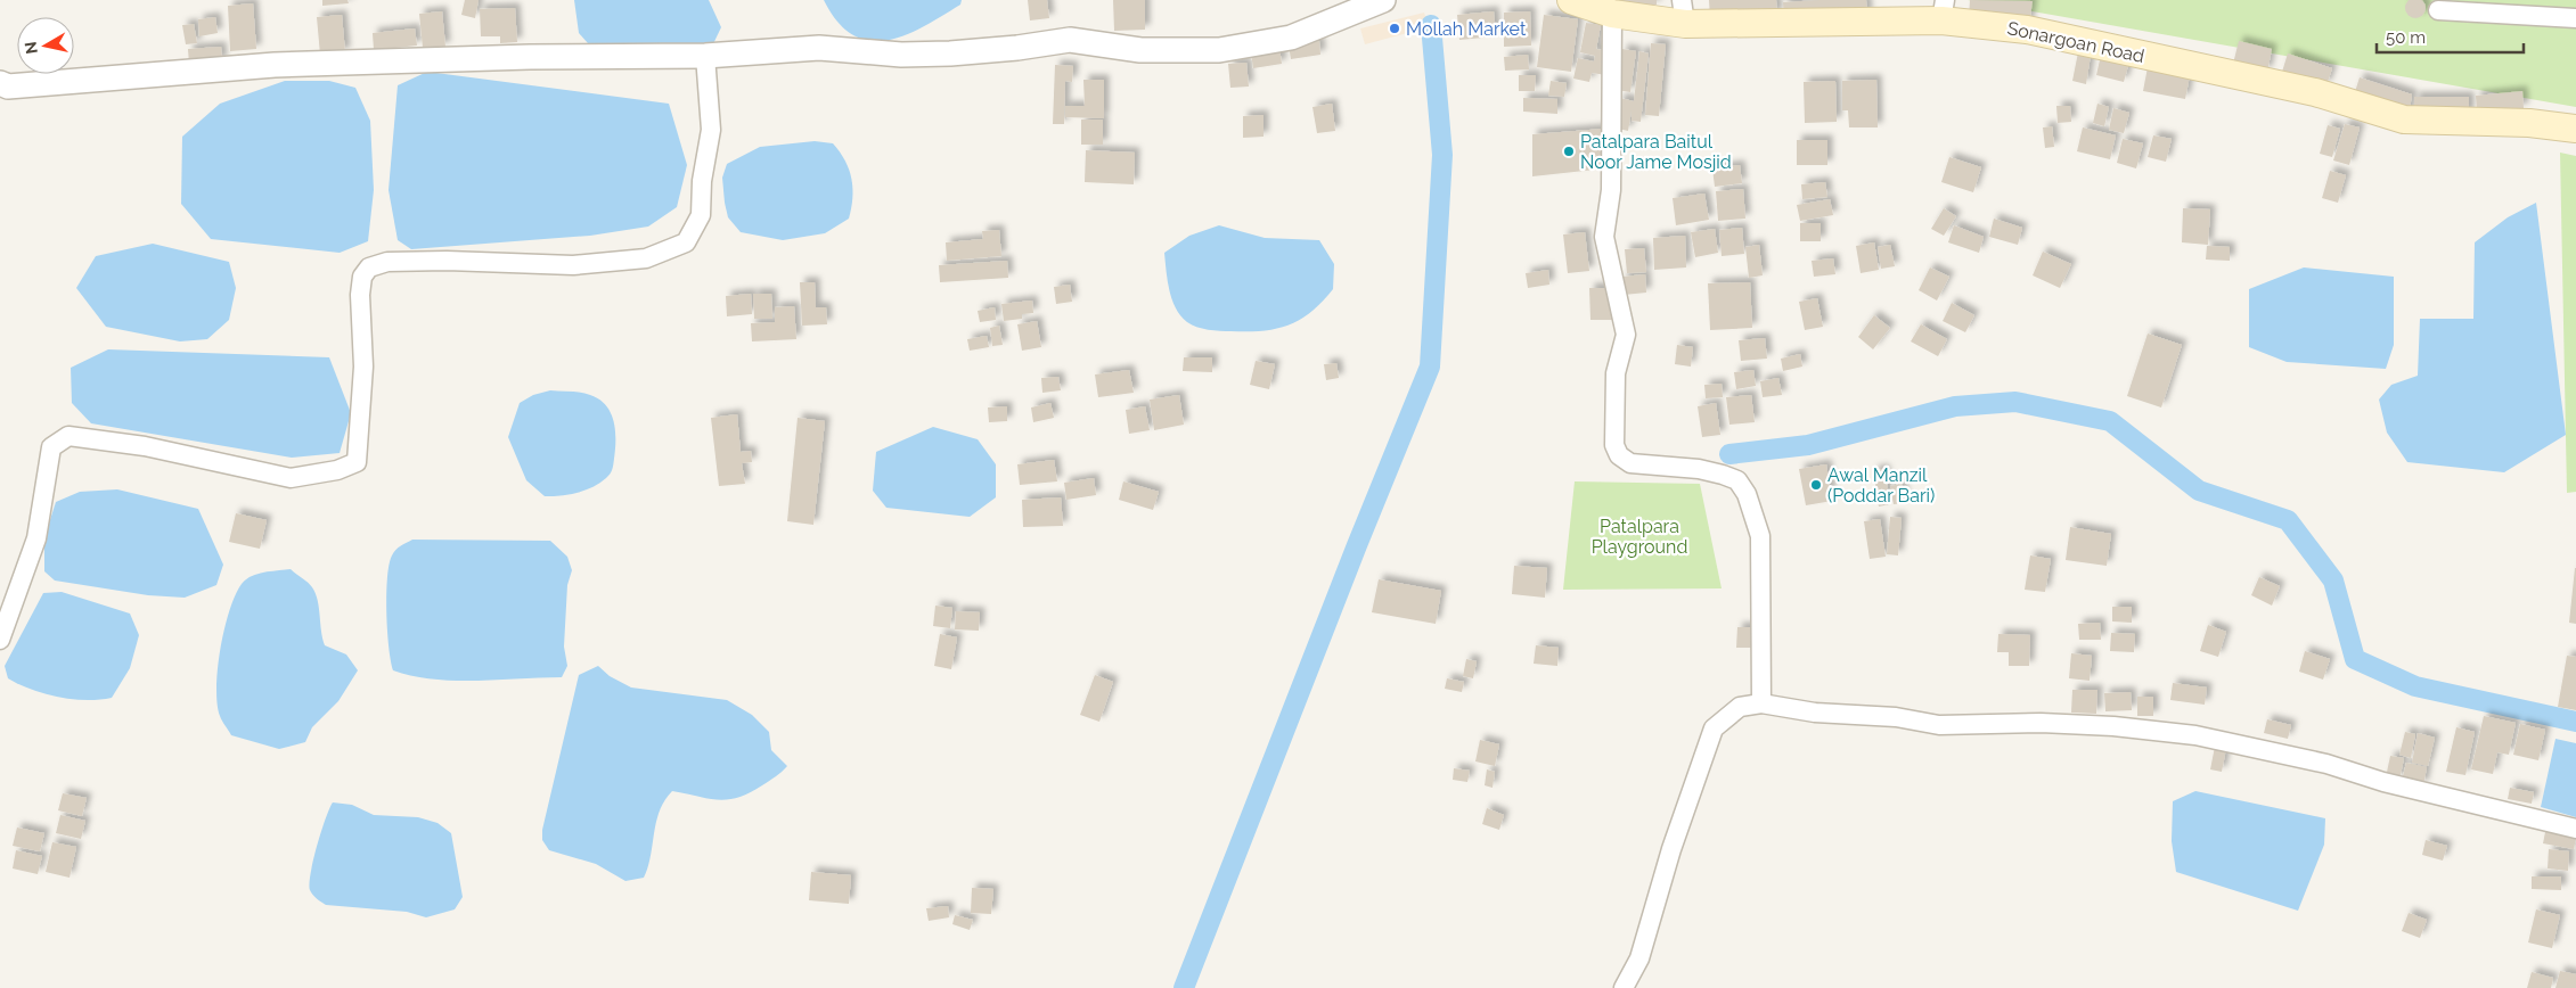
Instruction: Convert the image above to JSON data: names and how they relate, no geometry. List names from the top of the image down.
{
  "streets": {
    "main road": ["Sonargoan Road"]
  },
  "parks": ["Patalpara Playground"],
  "places": ["Mollah Market", "Patalpara Baitul Noor Jame Mosjid", "Awal Manzil (Poddar Bari)"],
  "scale_bar": "50 m",
  "north": "left"
}
